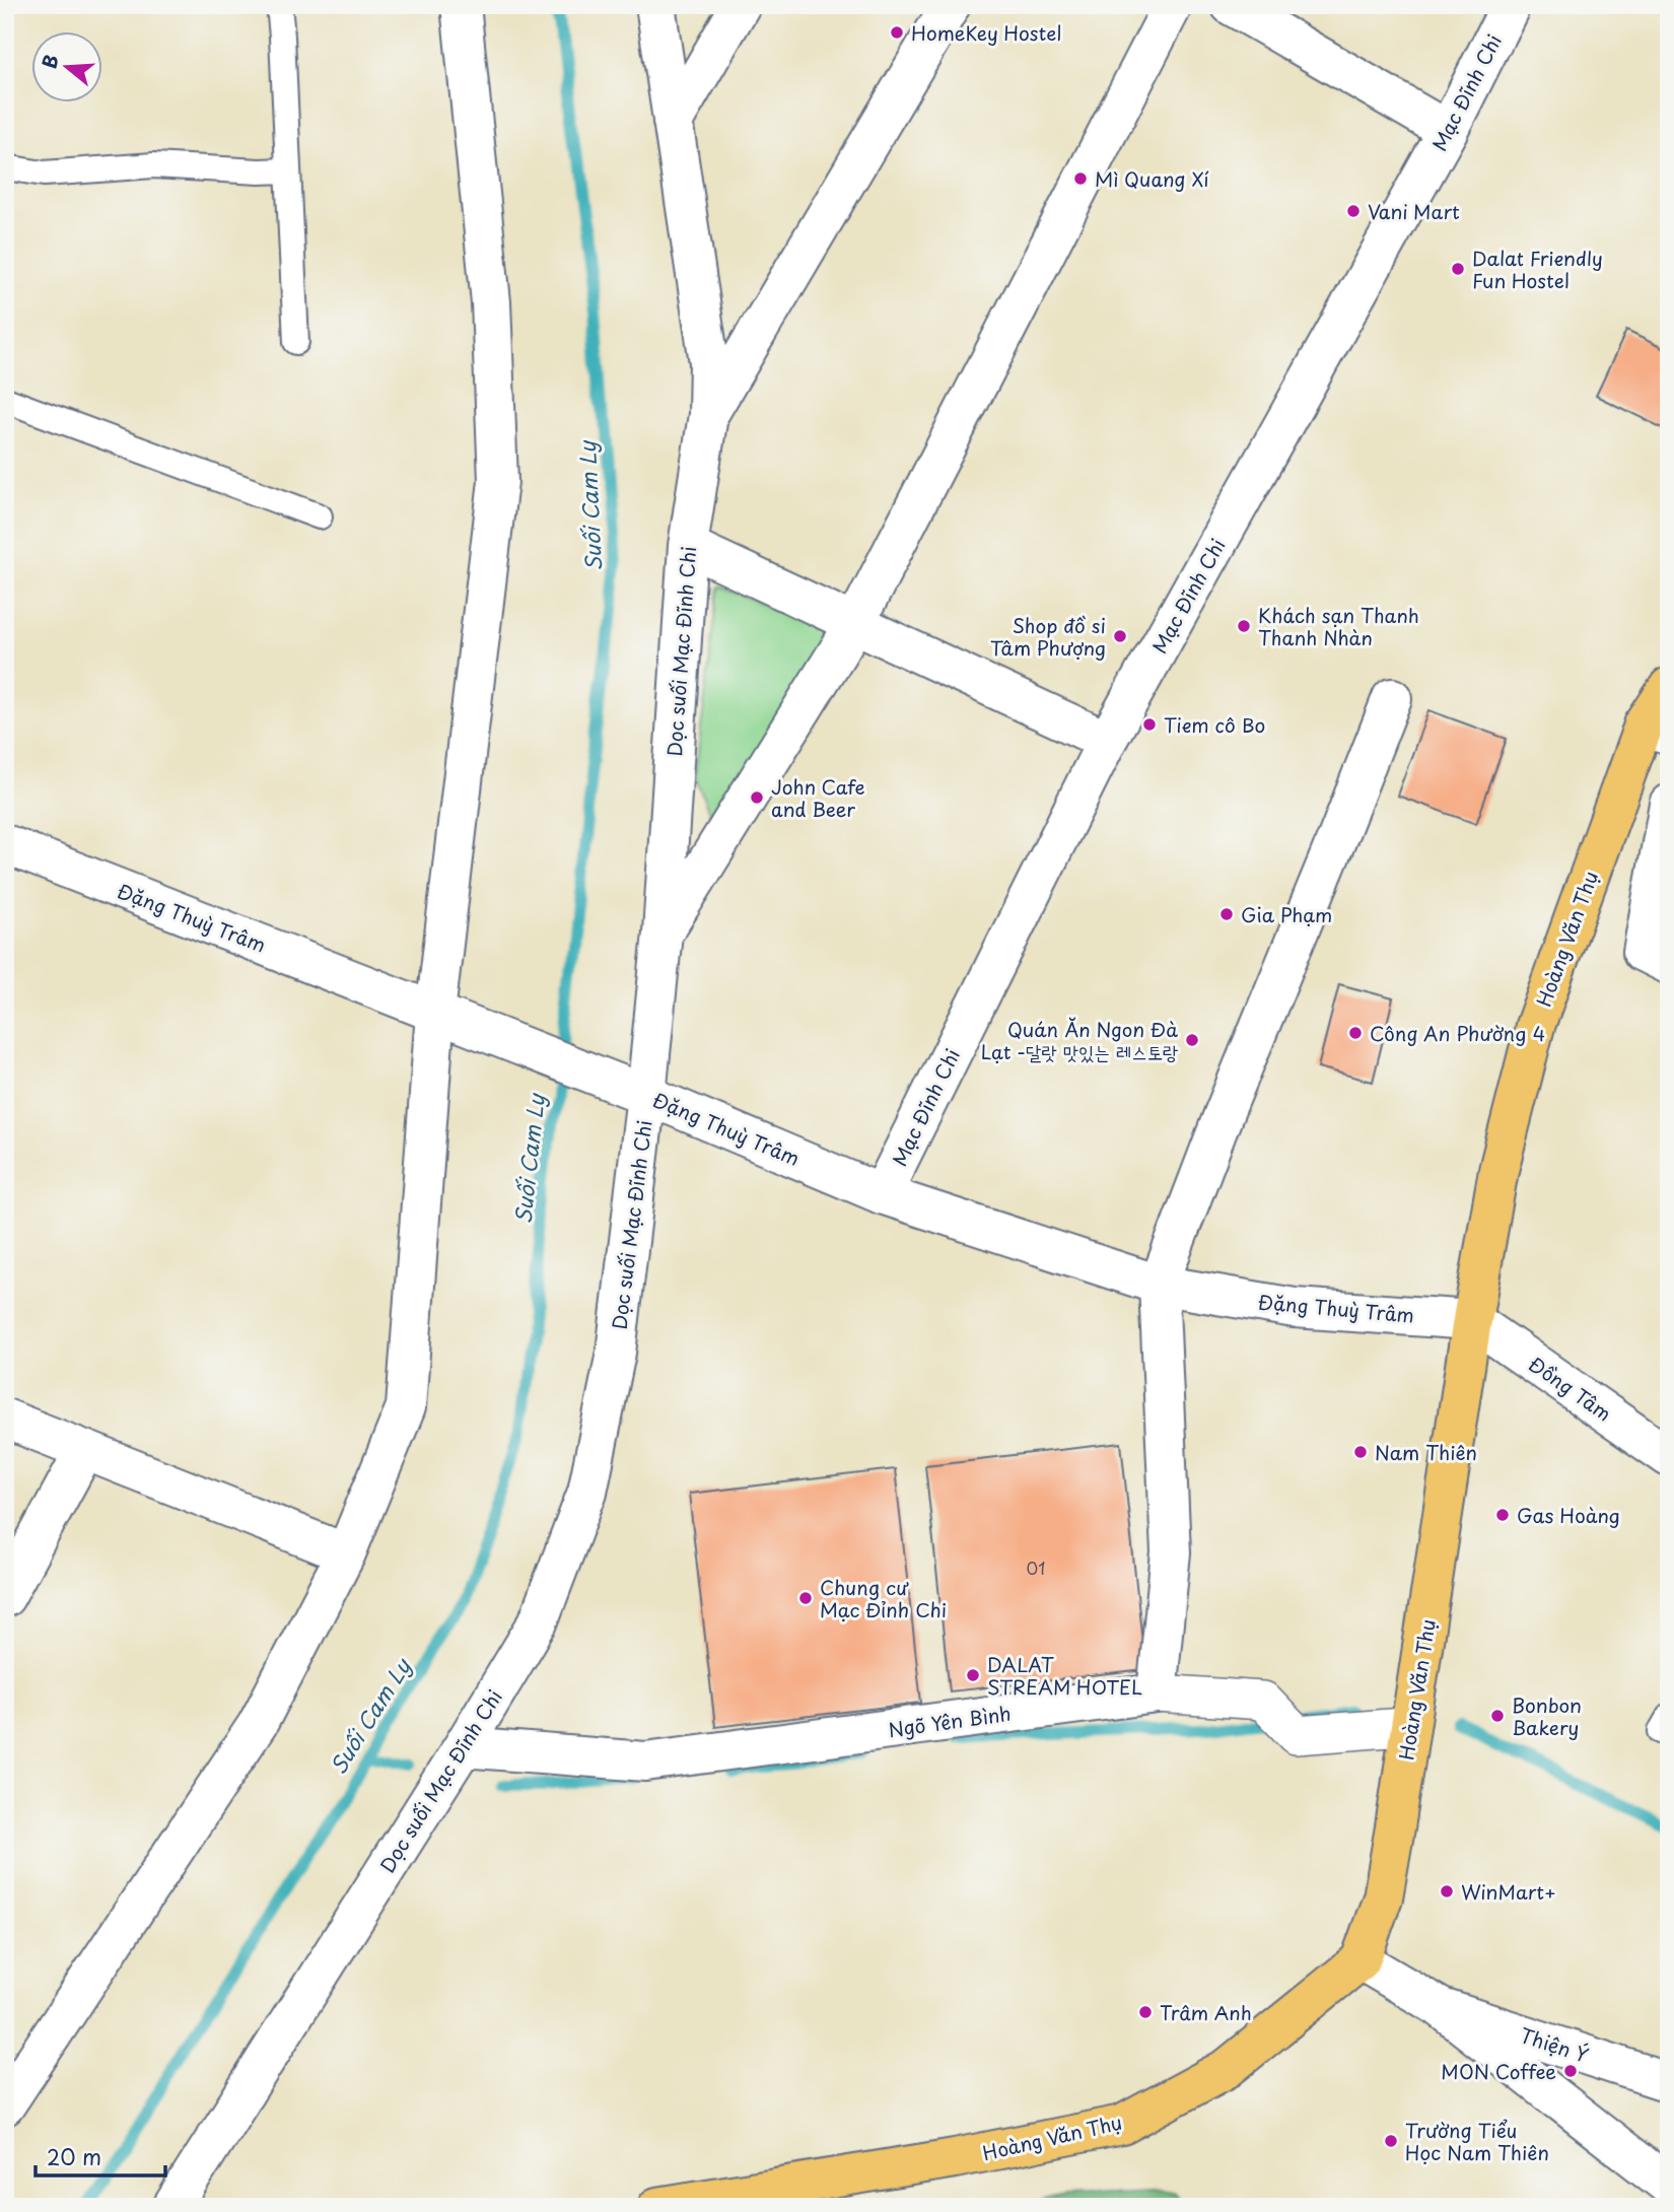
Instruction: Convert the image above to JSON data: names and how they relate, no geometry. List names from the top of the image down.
{
  "streets": {
    "main road": ["Hoàng Văn Thụ"],
    "street": [
      "Mạc Đĩnh Chi",
      "Dọc suối Mạc Đĩnh Chi",
      "Đặng Thuỳ Trâm",
      "Đồng Tâm",
      "Ngõ Yên Bình",
      "Thiện Ý"
    ]
  },
  "crossings": [
    ["Mạc Đĩnh Chi", "Đặng Thuỳ Trâm"],
    ["Dọc suối Mạc Đĩnh Chi", "Đặng Thuỳ Trâm"],
    ["Dọc suối Mạc Đĩnh Chi", "Ngõ Yên Bình"],
    ["Đặng Thuỳ Trâm", "Hoàng Văn Thụ"],
    ["Đặng Thuỳ Trâm", "Đồng Tâm"],
    ["Hoàng Văn Thụ", "Đồng Tâm"]
  ],
  "water": ["Suối Cam Ly"],
  "places": [
    "HomeKey Hostel",
    "Mì Quang Xí",
    "Vani Mart",
    "Dalat Friendly Fun Hostel",
    "Khách sạn Thanh Thanh Nhàn",
    "Shop đồ si Tâm Phượng",
    "Tiem cô Bo",
    "John Cafe and Beer",
    "Gia Phạm",
    "Công An Phường 4",
    "Quán Ăn Ngon Đà Lạt -달랏 맛있는 레스토랑",
    "Nam Thiên",
    "Gas Hoàng",
    "Chung cư Mạc Đỉnh Chi",
    "DALAT STREAM HOTEL",
    "Bonbon Bakery",
    "WinMart+",
    "Trâm Anh",
    "MON Coffee",
    "Trường Tiểu Học Nam Thiên"
  ],
  "house_numbers": ["01"],
  "scale_bar": "20 m",
  "north": "left"
}
